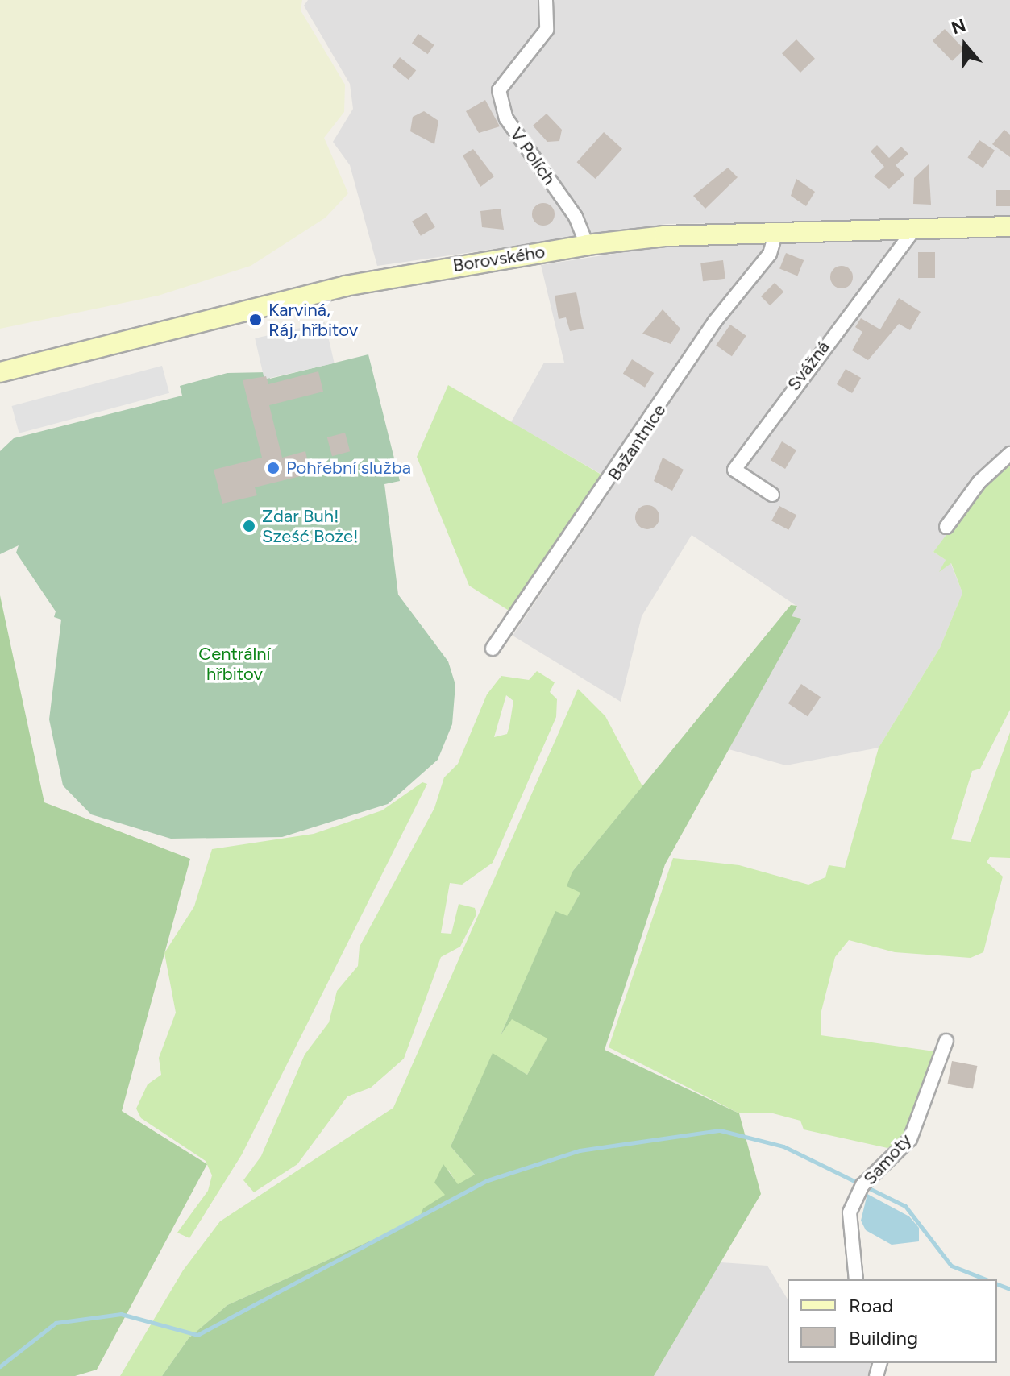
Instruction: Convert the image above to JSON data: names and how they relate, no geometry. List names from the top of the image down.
{
  "streets": {
    "main road": ["Borovského"],
    "street": [
      "V Polích",
      "Svážná",
      "Bažantnice",
      "Samoty"
    ]
  },
  "crossings": [
    ["V Polích", "Borovského"],
    ["Borovského", "Svážná"],
    ["Borovského", "Bažantnice"]
  ],
  "parks": ["Centrální hřbitov"],
  "places": ["Karviná, Ráj, hřbitov", "Pohřební služba", "Zdar Buh! Sześć Boże!"],
  "legend": ["Road", "Building"],
  "north": "top"
}
